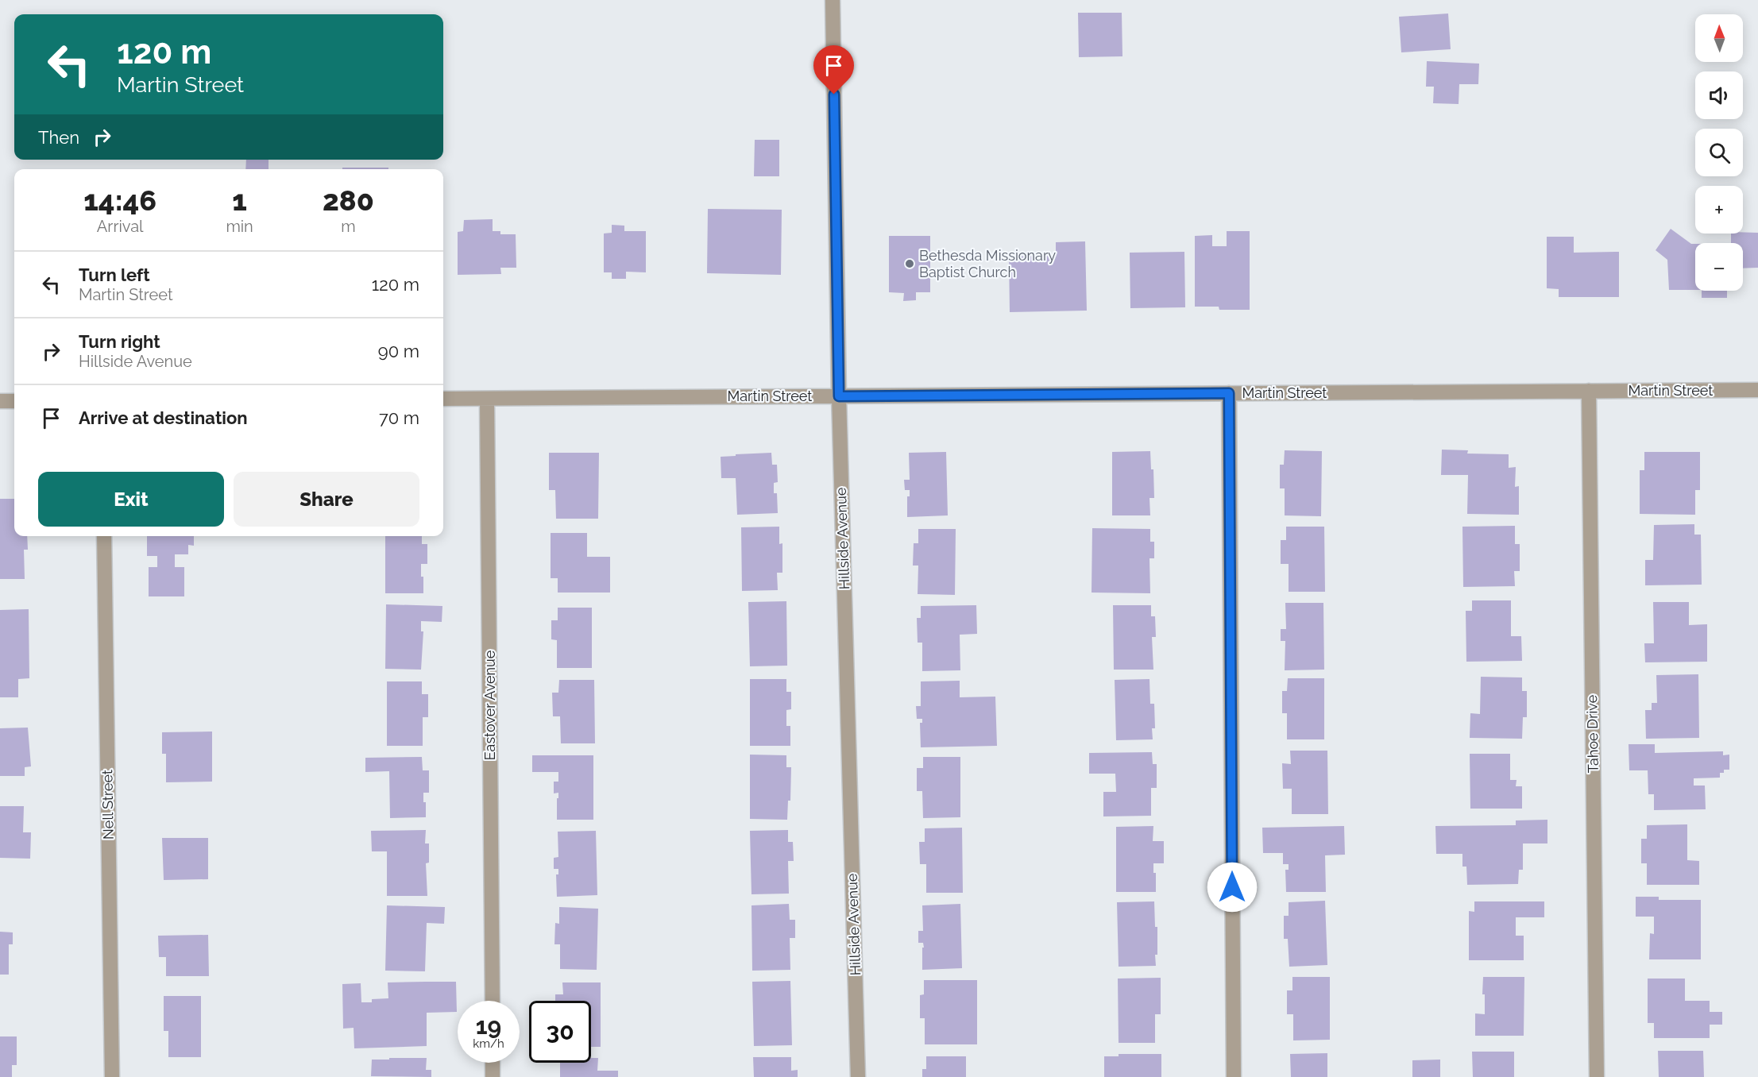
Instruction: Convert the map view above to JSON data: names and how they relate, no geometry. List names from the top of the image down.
{
  "streets": {
    "street": [
      "Martin Street",
      "Hillside Avenue",
      "Eastover Avenue",
      "Tahoe Drive",
      "Nell Street"
    ]
  },
  "crossings": [
    ["Martin Street", "Hillside Avenue"],
    ["Martin Street", "Eastover Avenue"],
    ["Martin Street", "Tahoe Drive"]
  ],
  "places": ["Bethesda Missionary Baptist Church"],
  "north": "top",
  "page": {
    "map_buttons": ["+", "−"],
    "turn": ["120 m", "Martin Street"],
    "then": "Then",
    "eta": [
      "14:46",
      "Arrival",
      "1",
      "min",
      "280",
      "m"
    ],
    "list": [
      {
        "name": "Turn left",
        "note": "Martin Street",
        "value": "120 m"
      },
      {
        "name": "Turn right",
        "note": "Hillside Avenue",
        "value": "90 m"
      },
      {
        "name": "Arrive at destination",
        "value": "70 m"
      }
    ],
    "buttons": ["Exit", "Share"],
    "speed": "19 km/h",
    "limit": "30"
  }
}
